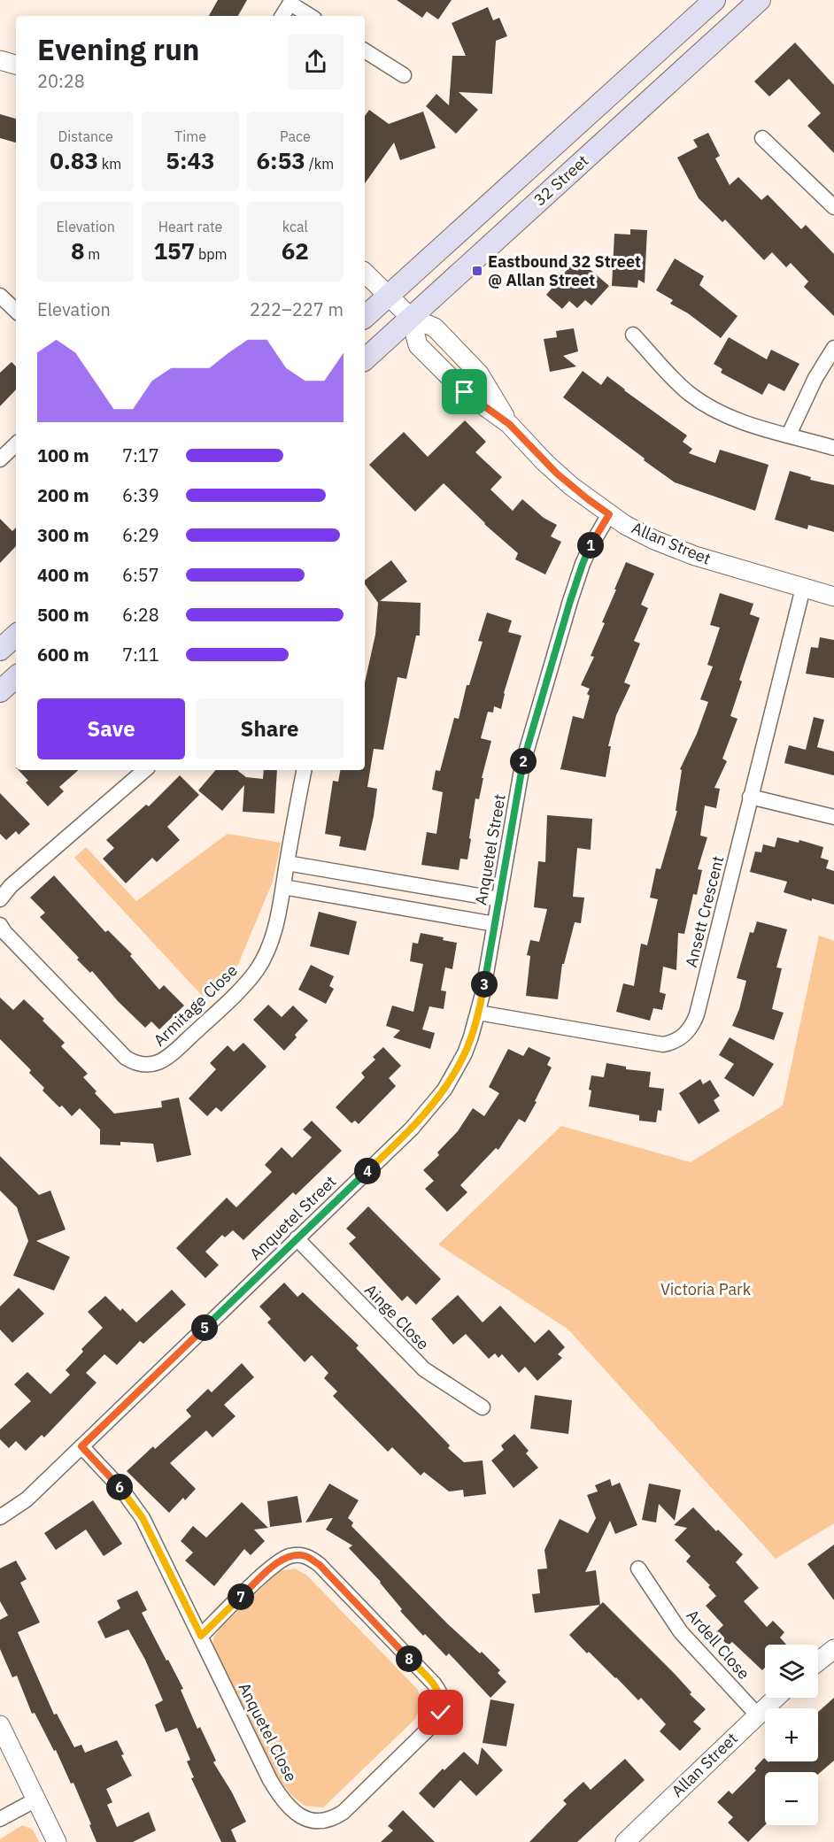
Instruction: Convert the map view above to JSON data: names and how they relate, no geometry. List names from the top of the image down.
{
  "streets": {
    "main road": ["32 Street"],
    "street": [
      "Allan Street",
      "Anquetel Street",
      "Ansett Crescent",
      "Armitage Close",
      "Ainge Close",
      "Ardell Close",
      "Anquetel Close"
    ]
  },
  "crossings": [
    ["32 Street", "Allan Street"],
    ["Allan Street", "Anquetel Street"],
    ["Allan Street", "Ansett Crescent"],
    ["Allan Street", "Ardell Close"],
    ["Anquetel Street", "Ansett Crescent"],
    ["Anquetel Street", "Ainge Close"],
    ["Anquetel Street", "Anquetel Close"]
  ],
  "parks": ["Victoria Park"],
  "places": {
    "transit": ["Eastbound 32 Street @ Allan Street"]
  },
  "page": {
    "heading": ["Evening run", "20:28"],
    "stats": [
      ["Distance", "0.83 km"],
      ["Time", "5:43"],
      ["Pace", "6:53 /km"],
      ["Elevation", "8 m"],
      ["Heart rate", "157 bpm"],
      ["kcal", "62"]
    ],
    "chart": ["Elevation", "222–227 m"],
    "list": [
      {
        "name": "100 m",
        "note": "7:17"
      },
      {
        "name": "200 m",
        "note": "6:39"
      },
      {
        "name": "300 m",
        "note": "6:29"
      },
      {
        "name": "400 m",
        "note": "6:57"
      },
      {
        "name": "500 m",
        "note": "6:28"
      },
      {
        "name": "600 m",
        "note": "7:11"
      }
    ],
    "pins": [
      "1",
      "2",
      "3",
      "4",
      "5",
      "6",
      "7",
      "8"
    ],
    "buttons": ["Save", "Share"],
    "map_buttons": ["+", "−"]
  }
}
